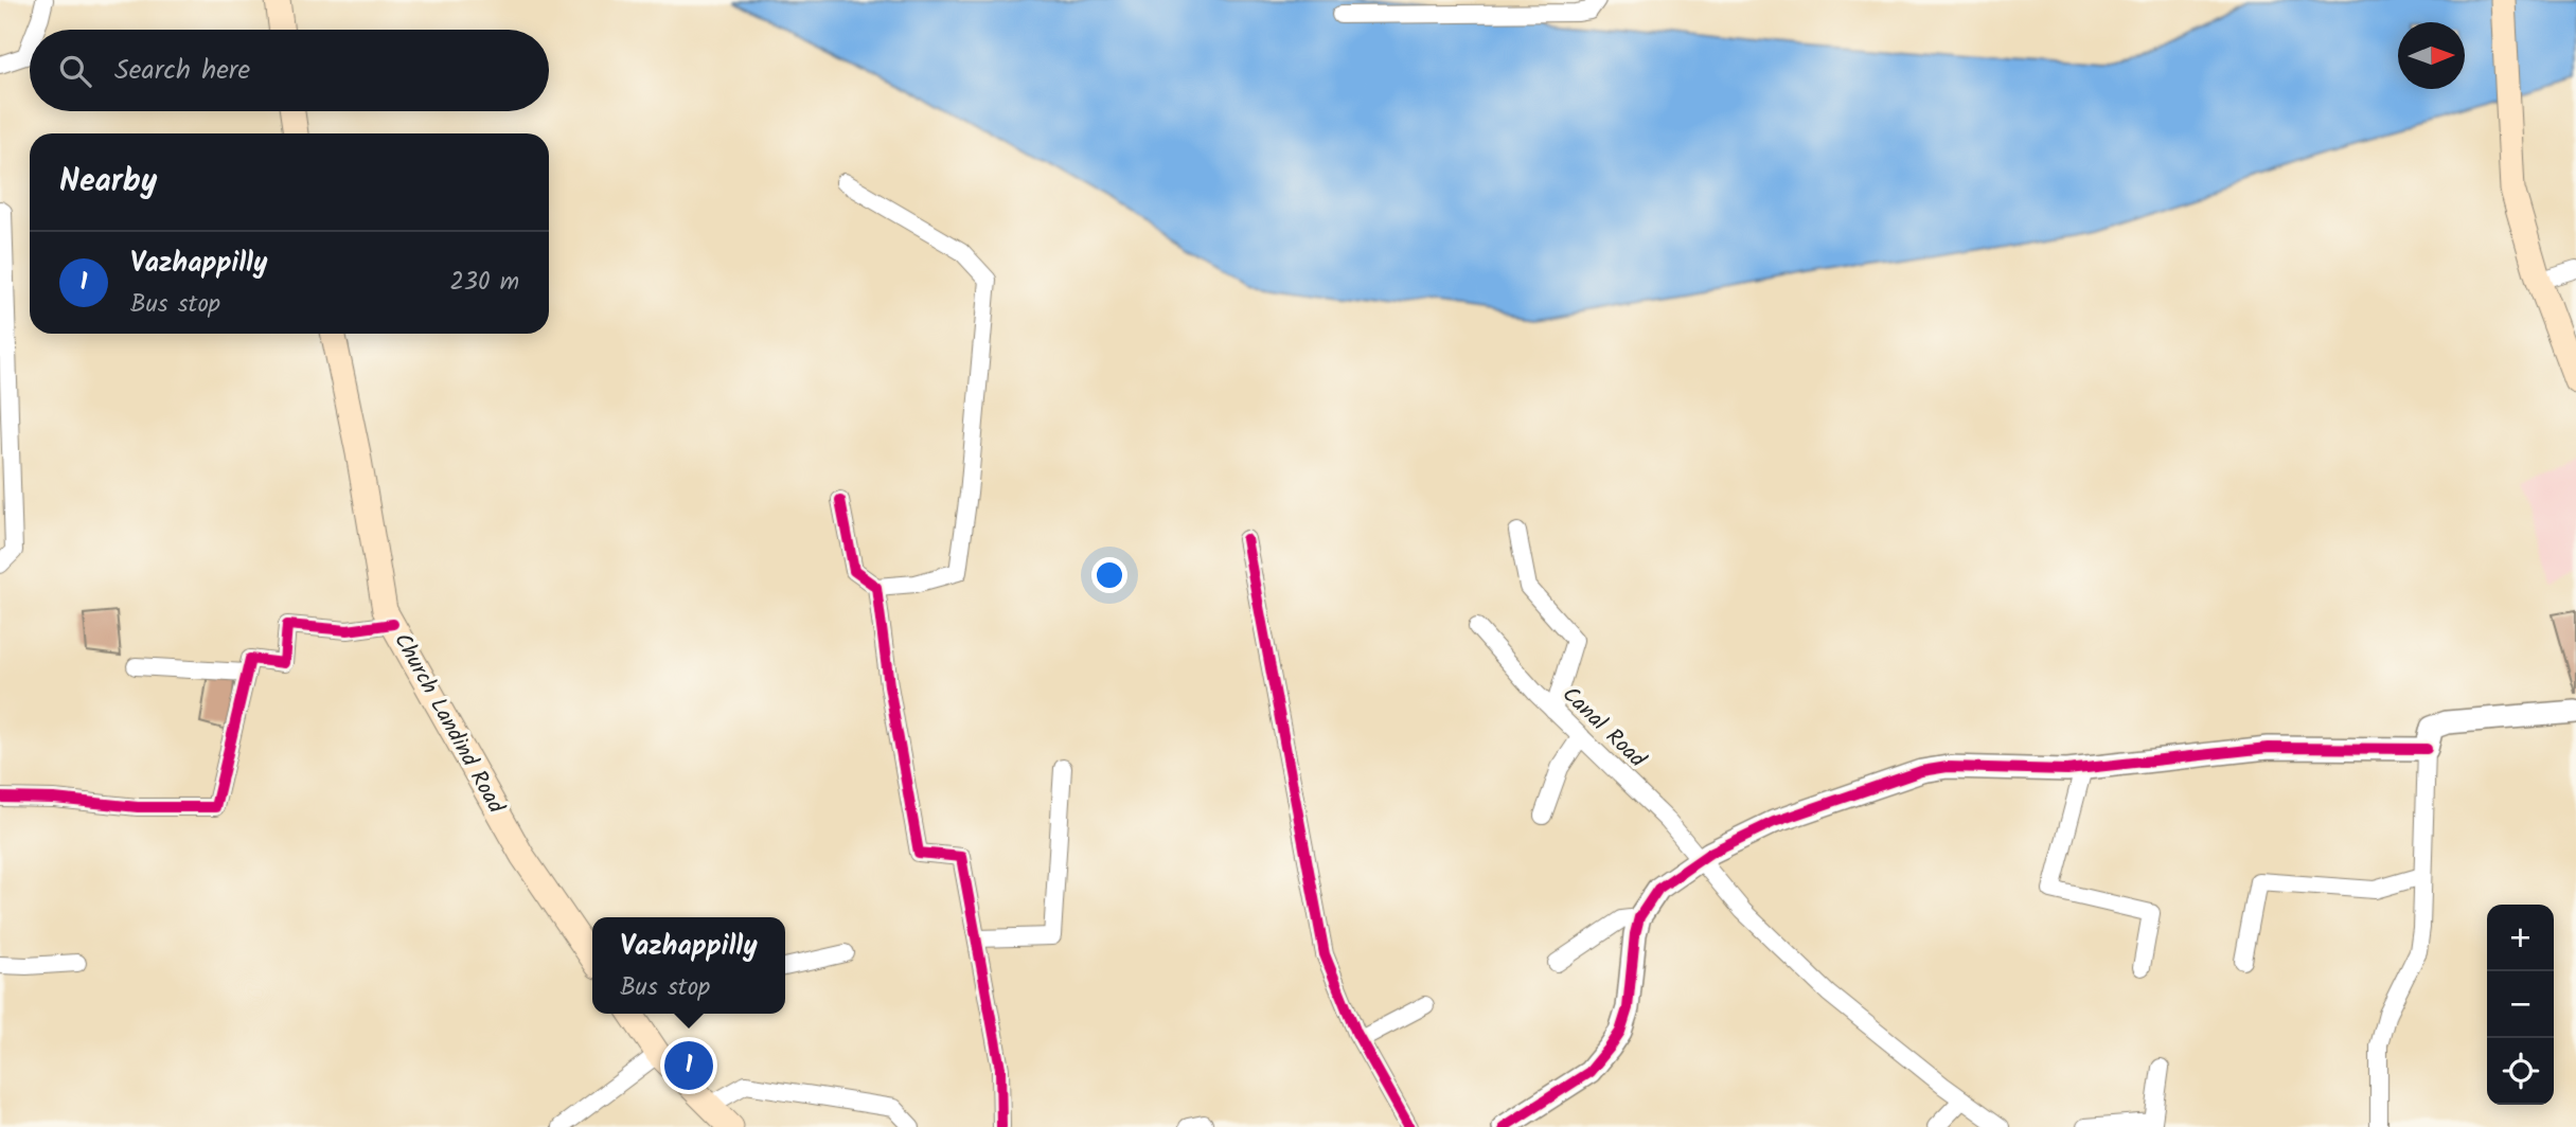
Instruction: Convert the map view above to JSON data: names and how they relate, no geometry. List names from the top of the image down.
{
  "streets": {
    "main road": ["Church Landind Road"],
    "street": ["Canal Road"]
  },
  "north": "right",
  "page": {
    "search": "Search here",
    "heading": "Nearby",
    "list": [
      {
        "mark": "1",
        "name": "Vazhappilly",
        "note": "Bus stop",
        "value": "230 m"
      }
    ],
    "map_buttons": ["+", "−"],
    "popup": ["Vazhappilly", "Bus stop"],
    "pins": "1"
  }
}
